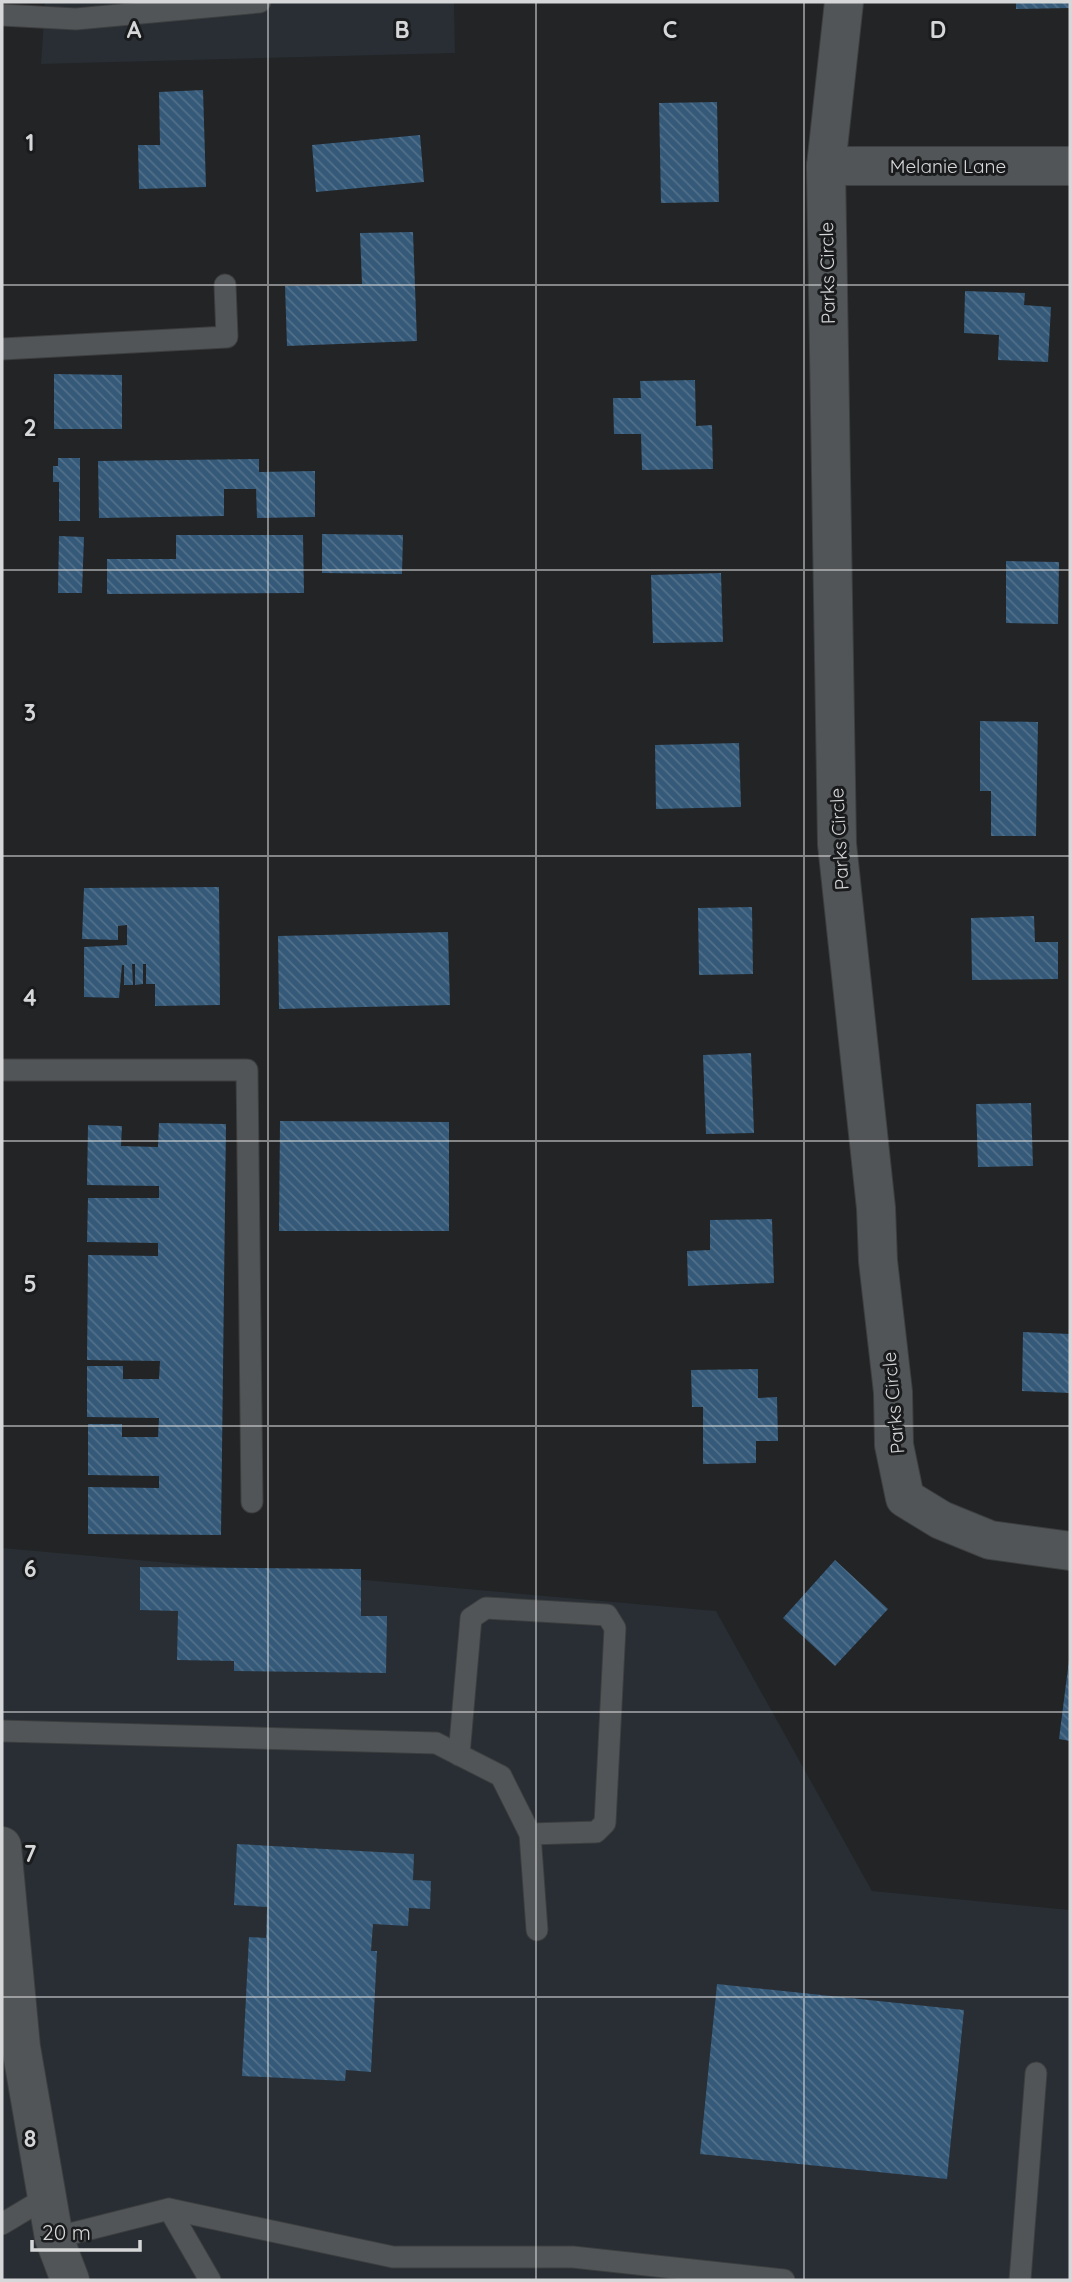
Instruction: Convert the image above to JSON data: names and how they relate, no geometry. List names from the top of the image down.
{
  "streets": {
    "street": ["Melanie Lane", "Parks Circle"]
  },
  "crossings": [
    ["Melanie Lane", "Parks Circle"]
  ],
  "scale_bar": "20 m",
  "grid": {
    "columns": [
      "A",
      "B",
      "C",
      "D"
    ],
    "rows": [
      "1",
      "2",
      "3",
      "4",
      "5",
      "6",
      "7",
      "8"
    ]
  }
}
